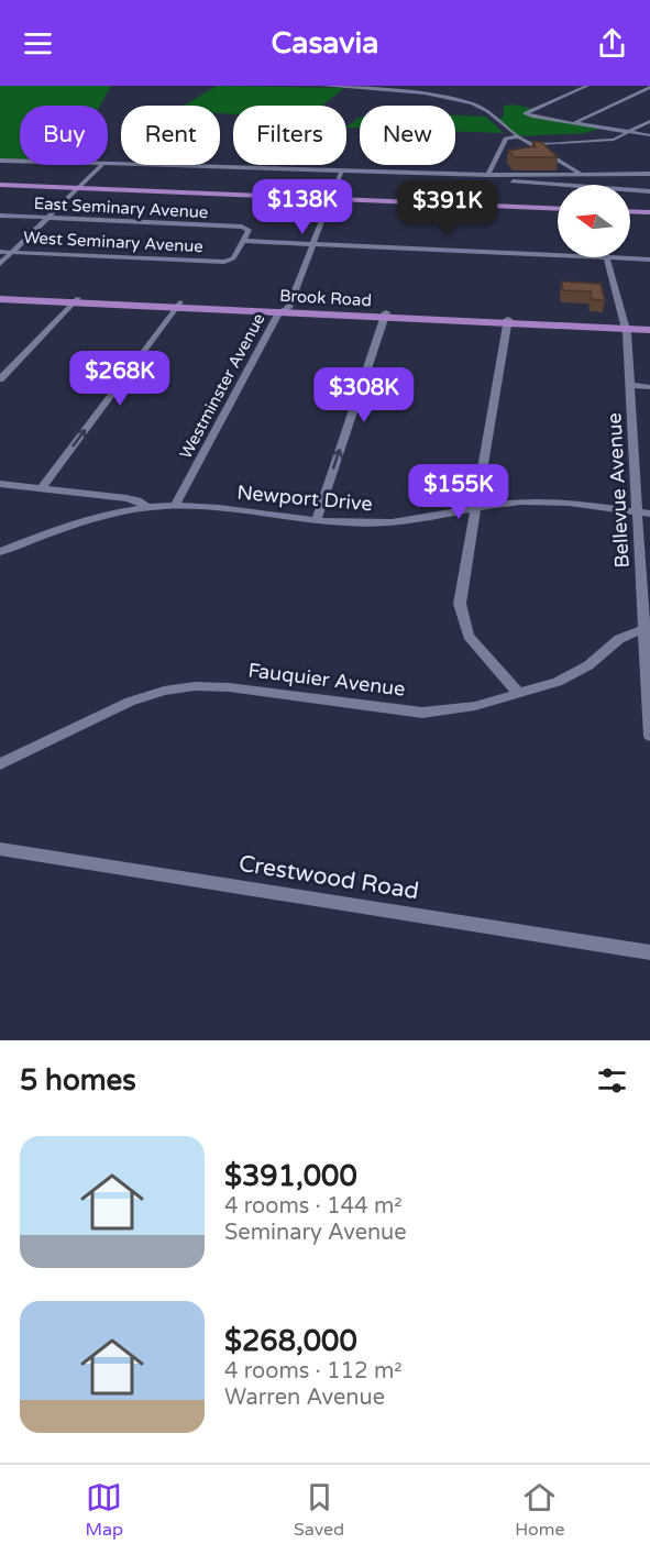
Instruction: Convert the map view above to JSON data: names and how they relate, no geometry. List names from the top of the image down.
{
  "streets": {
    "main road": ["Brook Road"],
    "street": [
      "East Seminary Avenue",
      "West Seminary Avenue",
      "Westminster Avenue",
      "Bellevue Avenue",
      "Newport Drive",
      "Fauquier Avenue",
      "Crestwood Road"
    ]
  },
  "crossings": [
    ["East Seminary Avenue", "West Seminary Avenue"],
    ["Brook Road", "Westminster Avenue"],
    ["Brook Road", "Bellevue Avenue"],
    ["Westminster Avenue", "Newport Drive"],
    ["Bellevue Avenue", "Newport Drive"],
    ["Bellevue Avenue", "Fauquier Avenue"],
    ["Newport Drive", "Fauquier Avenue"]
  ],
  "north": "left",
  "page": {
    "header": "Casavia",
    "chip": [
      "Buy",
      "Rent",
      "Filters",
      "New"
    ],
    "price": [
      "$138K",
      "$391K",
      "$268K",
      "$308K",
      "$155K"
    ],
    "heading": "5 homes",
    "list": [
      {
        "name": "$391,000",
        "note": "4 rooms · 144 m² · Seminary Avenue"
      },
      {
        "name": "$268,000",
        "note": "4 rooms · 112 m² · Warren Avenue"
      }
    ],
    "tabs": ["Map", "Saved", "Home"]
  }
}
